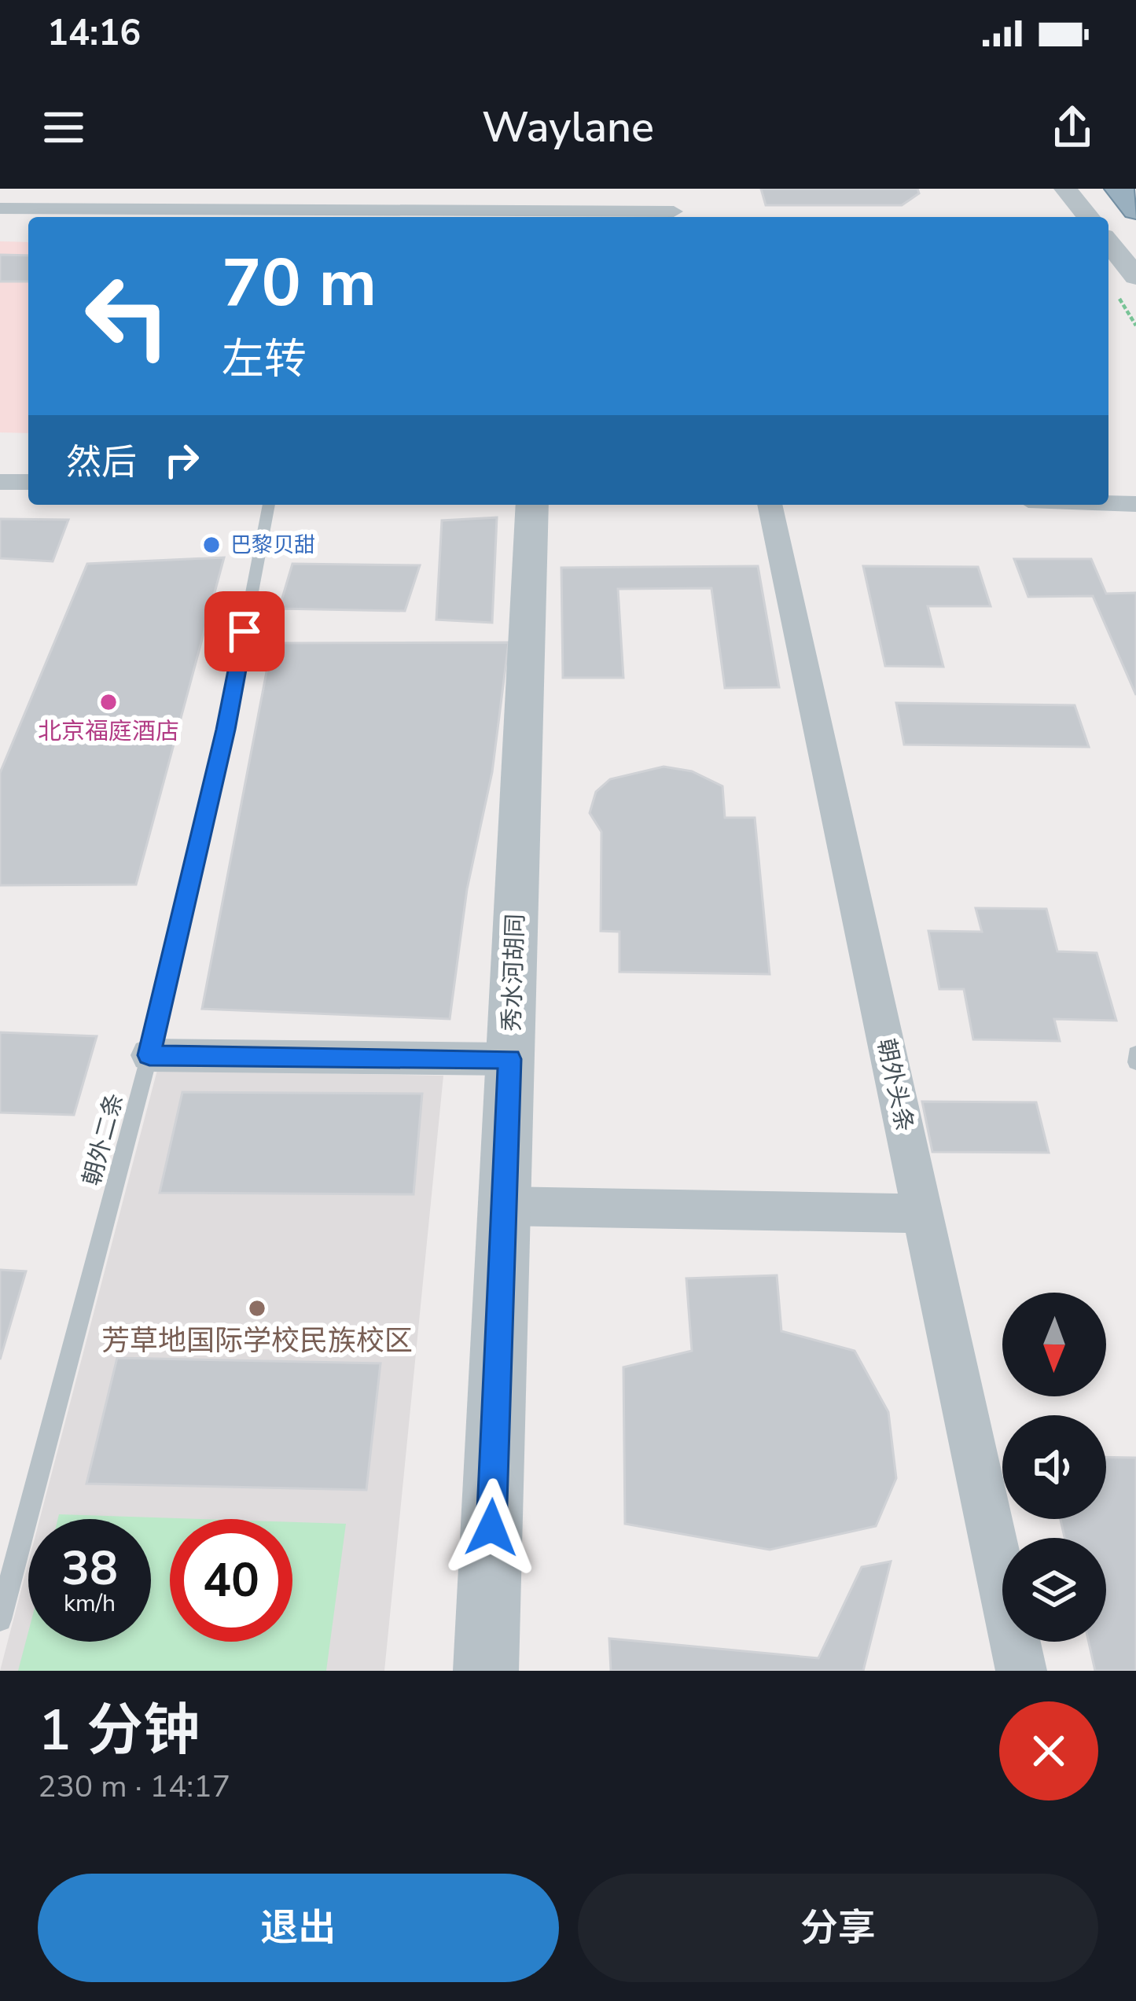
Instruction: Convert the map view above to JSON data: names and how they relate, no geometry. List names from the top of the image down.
{
  "streets": {
    "street": ["秀水河胡同", "朝外头条"],
    "lane": ["朝外二条"]
  },
  "places": ["巴黎贝甜", "北京福庭酒店", "芳草地国际学校民族校区"],
  "north": "bottom",
  "page": {
    "status": "14:16",
    "header": "Waylane",
    "turn": ["70 m", "左转"],
    "then": "然后",
    "speed": "38 km/h",
    "limit": "40",
    "heading": ["1 分钟", "230 m · 14:17"],
    "buttons": ["退出", "分享"]
  }
}
